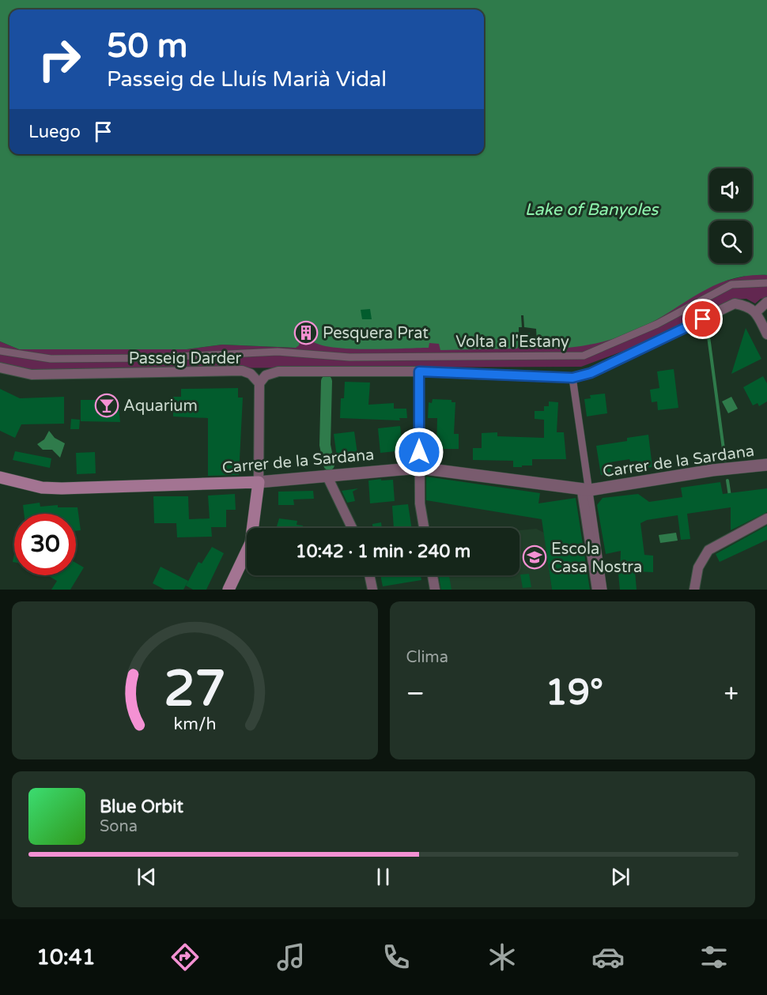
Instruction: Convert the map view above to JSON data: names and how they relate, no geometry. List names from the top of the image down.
{
  "streets": {
    "main road": ["Carrer de la Sardana"],
    "street": ["Volta a l'Estany", "Passeig Darder"]
  },
  "crossings": [
    ["Volta a l'Estany", "Passeig Darder"]
  ],
  "water": ["Lake of Banyoles"],
  "places": {
    "building": ["Pesquera Prat"],
    "bar": ["Aquarium"],
    "school or university": ["Escola Casa Nostra"]
  },
  "page": {
    "turn": ["50 m", "Passeig de Lluís Marià Vidal"],
    "then": "Luego",
    "limit": "30",
    "trip": "10:42 · 1 min · 240 m",
    "tile": "Clima",
    "heat": ["−", "19°", "+"],
    "song": ["Blue Orbit", "Sona"],
    "tabs": "10:41",
    "gauge": ["27", "km/h"]
  }
}
